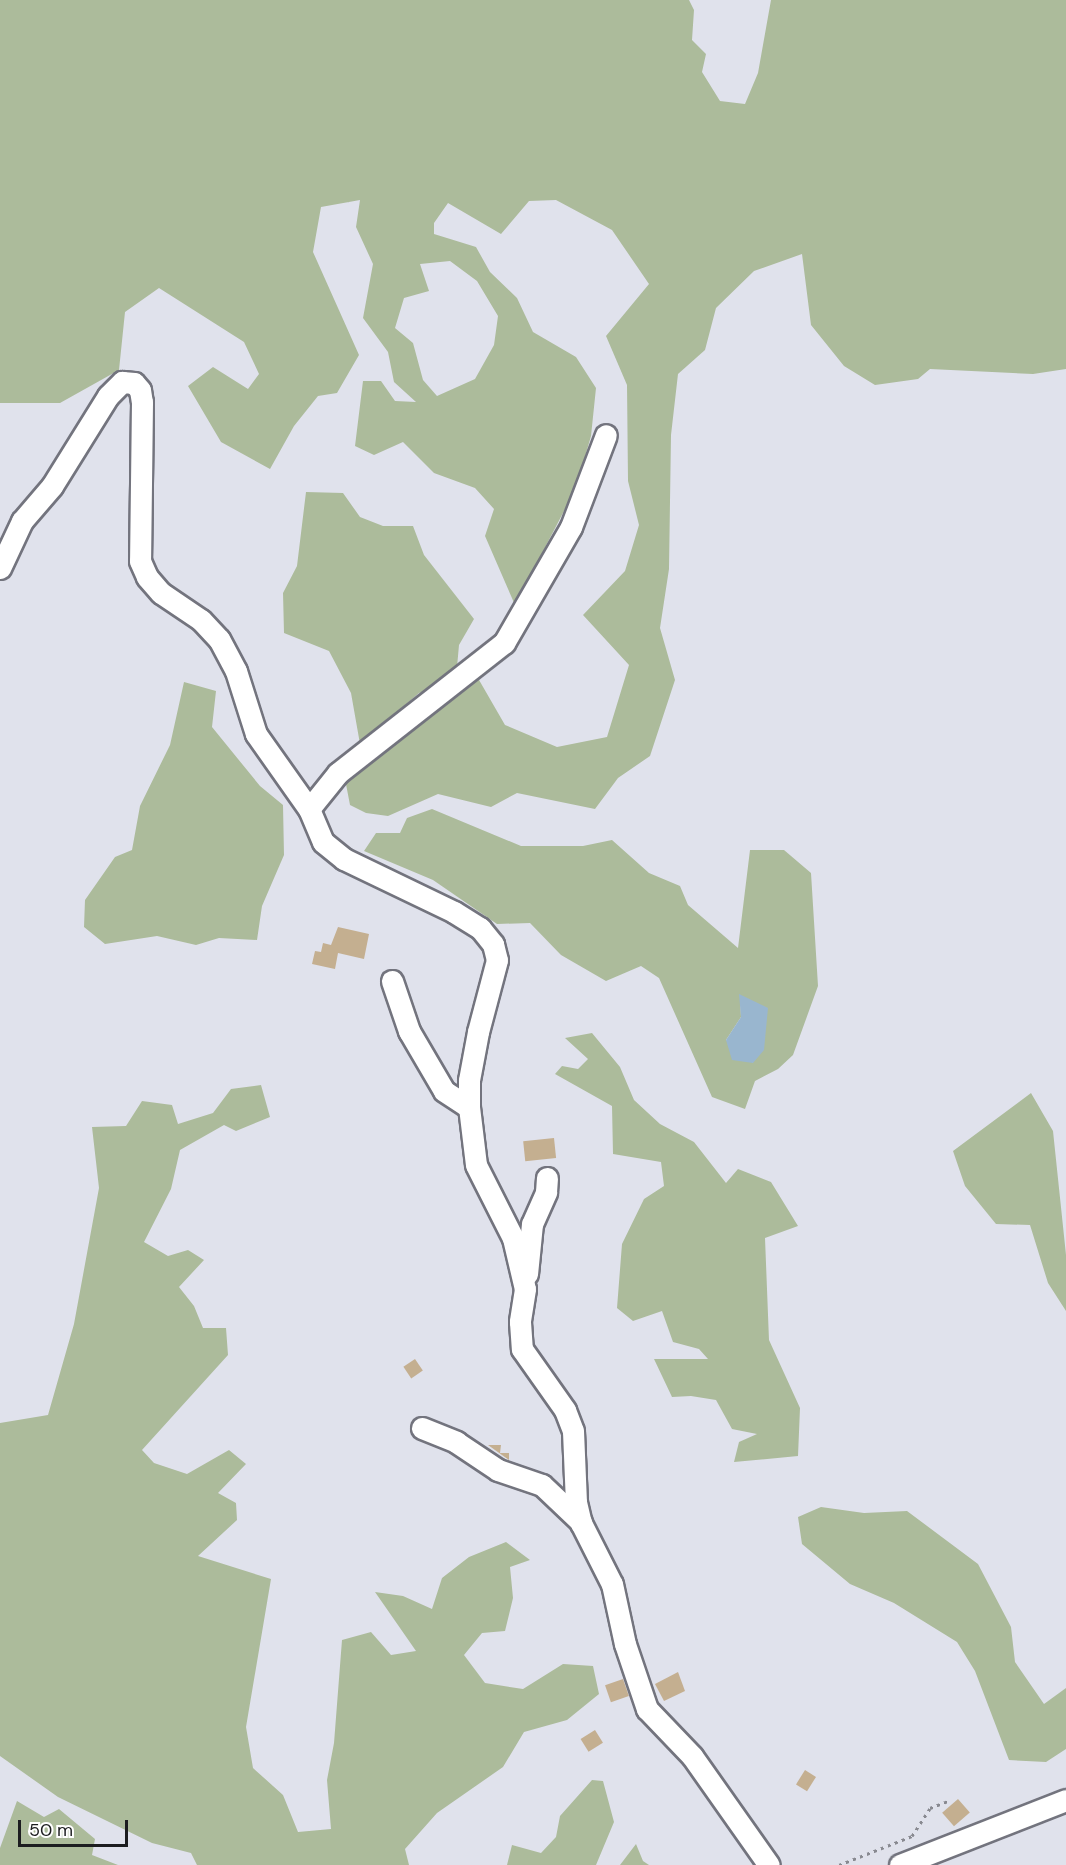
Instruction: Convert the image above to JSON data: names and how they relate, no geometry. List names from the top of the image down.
{
  "scale_bar": "50 m"
}
